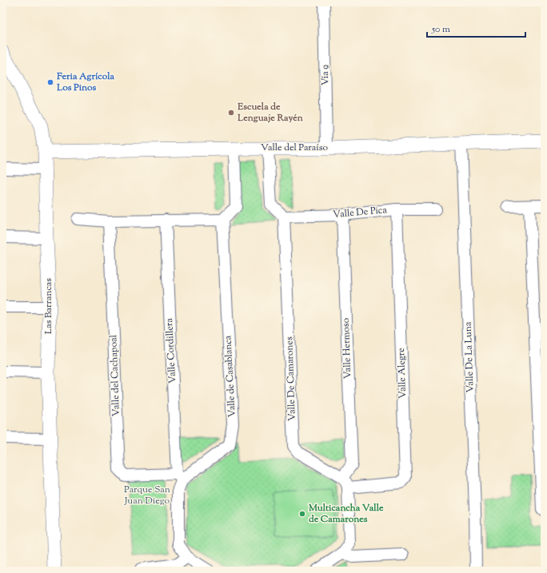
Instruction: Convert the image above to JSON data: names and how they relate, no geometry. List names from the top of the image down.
{
  "streets": {
    "street": [
      "Vía 9",
      "Valle del Paraíso",
      "Valle De Pica",
      "Las Barrancas",
      "Valle Hermoso",
      "Valle Cordillera",
      "Valle De La Luna",
      "Valle Alegre",
      "Valle del Cachapoal",
      "Valle de Casablanca",
      "Valle De Camarones"
    ]
  },
  "crossings": [
    ["Vía 9", "Valle del Paraíso"],
    ["Valle del Paraíso", "Las Barrancas"],
    ["Valle del Paraíso", "Valle De La Luna"],
    ["Valle De Pica", "Valle Hermoso"],
    ["Valle De Pica", "Valle Alegre"],
    ["Valle De Pica", "Valle De Camarones"],
    ["Valle Hermoso", "Valle De Camarones"],
    ["Valle Cordillera", "Valle del Cachapoal"],
    ["Valle Cordillera", "Valle de Casablanca"],
    ["Valle Alegre", "Valle De Camarones"],
    ["Valle del Cachapoal", "Valle de Casablanca"]
  ],
  "parks": ["Parque San Juan Diego"],
  "places": ["Feria Agrícola Los Pinos", "Escuela de Lenguaje Rayén", "Multicancha Valle de Camarones"],
  "scale_bar": "50 m"
}
